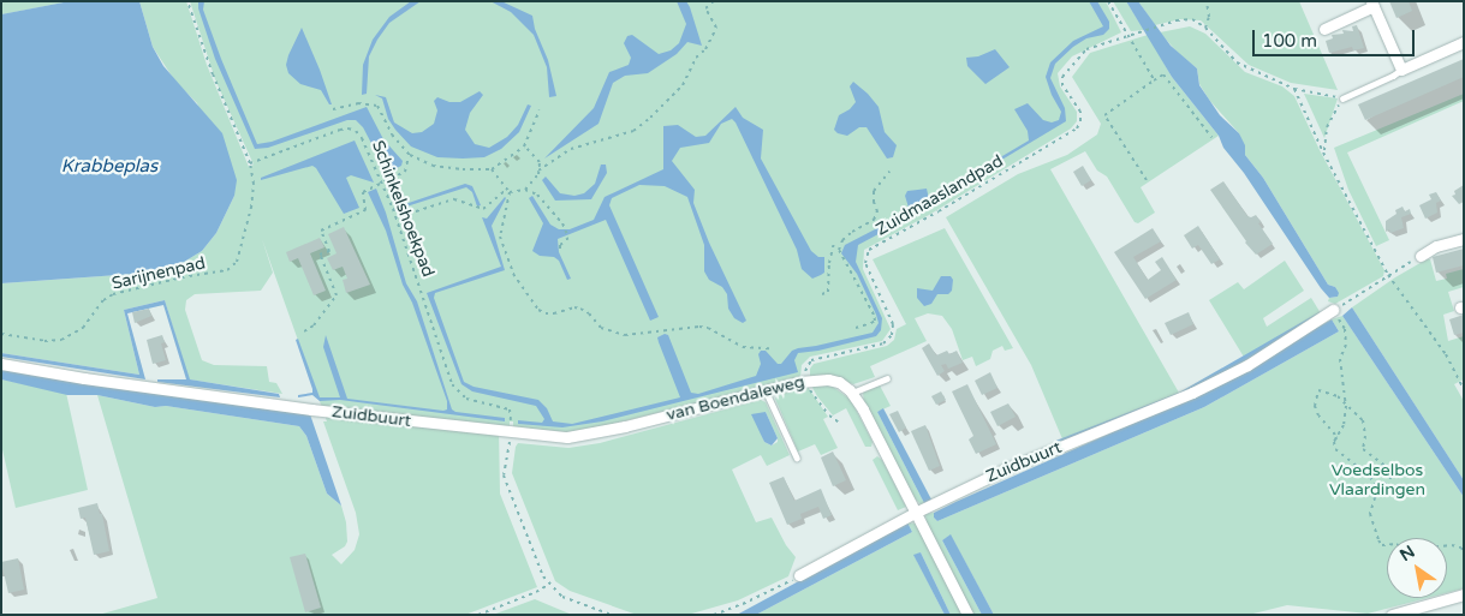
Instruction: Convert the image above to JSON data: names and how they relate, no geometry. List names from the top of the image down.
{
  "streets": {
    "street": ["van Boendaleweg", "Zuidbuurt"],
    "path": ["Zuidmaaslandpad", "Schinkelshoekpad", "Sarijnenpad"]
  },
  "crossings": [
    ["Zuidmaaslandpad", "van Boendaleweg"],
    ["Schinkelshoekpad", "Sarijnenpad"],
    ["Schinkelshoekpad", "van Boendaleweg"],
    ["Schinkelshoekpad", "Zuidbuurt"],
    ["van Boendaleweg", "Zuidbuurt"]
  ],
  "water": ["Krabbeplas"],
  "parks": ["Voedselbos Vlaardingen"],
  "scale_bar": "100 m",
  "north": "top left"
}
